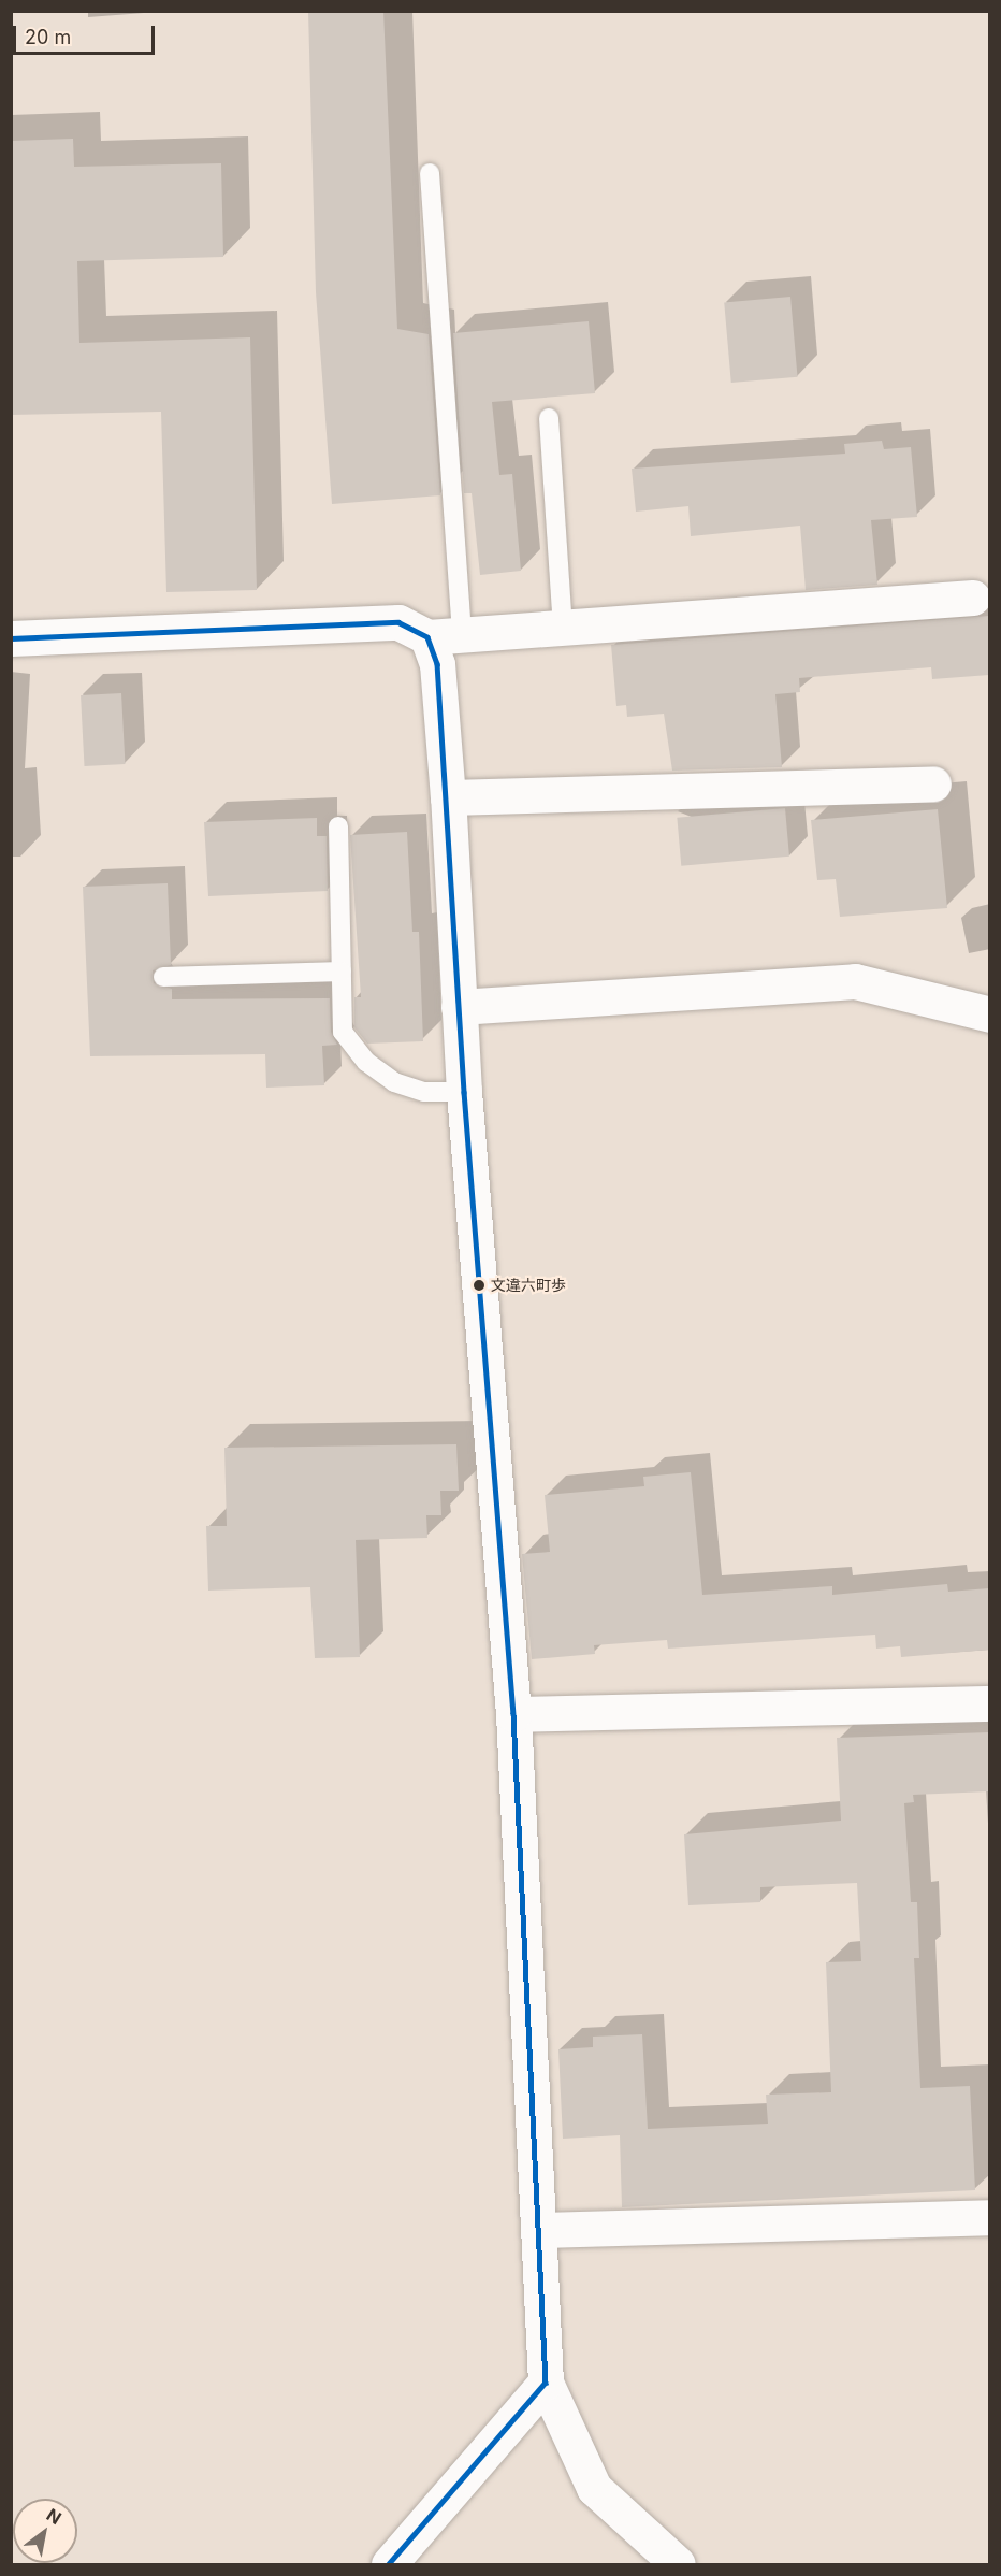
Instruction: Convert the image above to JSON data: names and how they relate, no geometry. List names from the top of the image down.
{
  "places": ["文違六町歩"],
  "scale_bar": "20 m",
  "north": "top right"
}
